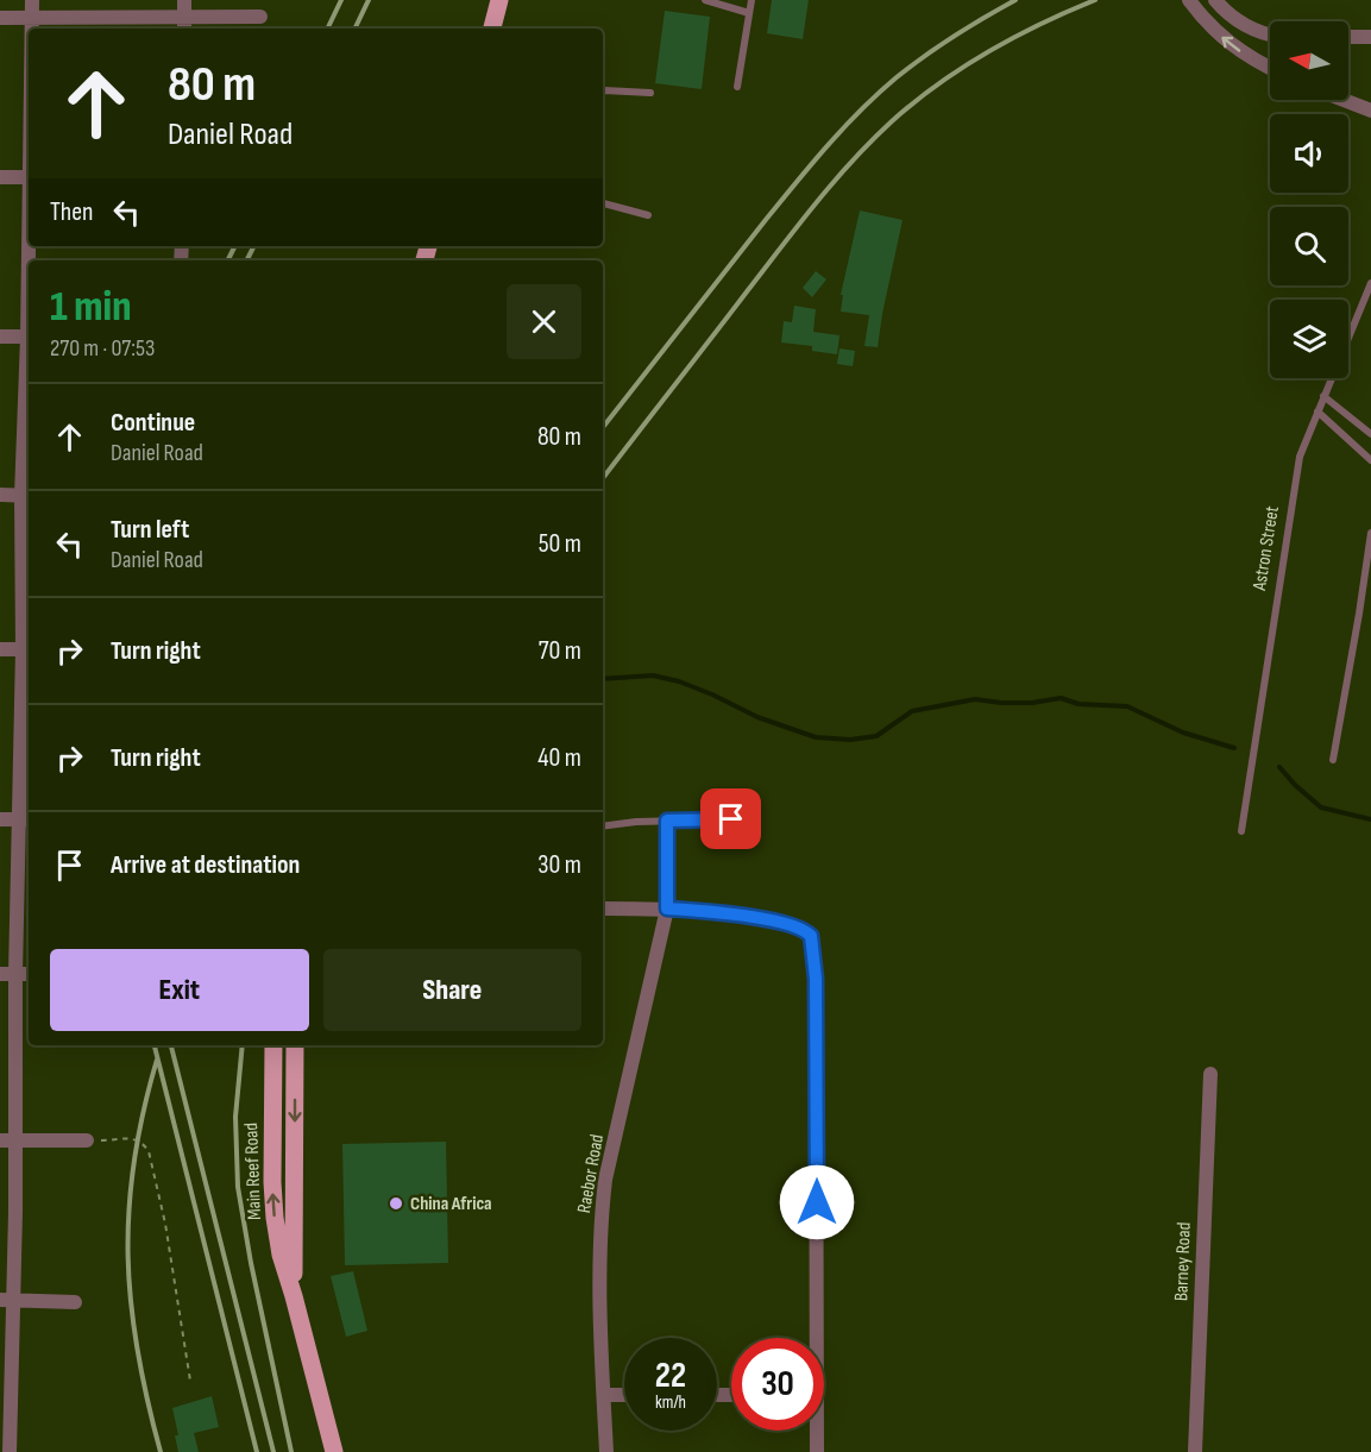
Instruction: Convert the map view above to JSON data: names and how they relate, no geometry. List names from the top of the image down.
{
  "streets": {
    "main road": ["Main Reef Road"],
    "street": ["Raebor Road", "Barney Road"],
    "lane": ["Astron Street"]
  },
  "places": ["China Africa"],
  "north": "left",
  "page": {
    "turn": ["80 m", "Daniel Road"],
    "then": "Then",
    "heading": ["1 min", "270 m · 07:53"],
    "list": [
      {
        "name": "Continue",
        "note": "Daniel Road",
        "value": "80 m"
      },
      {
        "name": "Turn left",
        "note": "Daniel Road",
        "value": "50 m"
      },
      {
        "name": "Turn right",
        "value": "70 m"
      },
      {
        "name": "Turn right",
        "value": "40 m"
      },
      {
        "name": "Arrive at destination",
        "value": "30 m"
      }
    ],
    "buttons": ["Exit", "Share"],
    "speed": "22 km/h",
    "limit": "30"
  }
}
